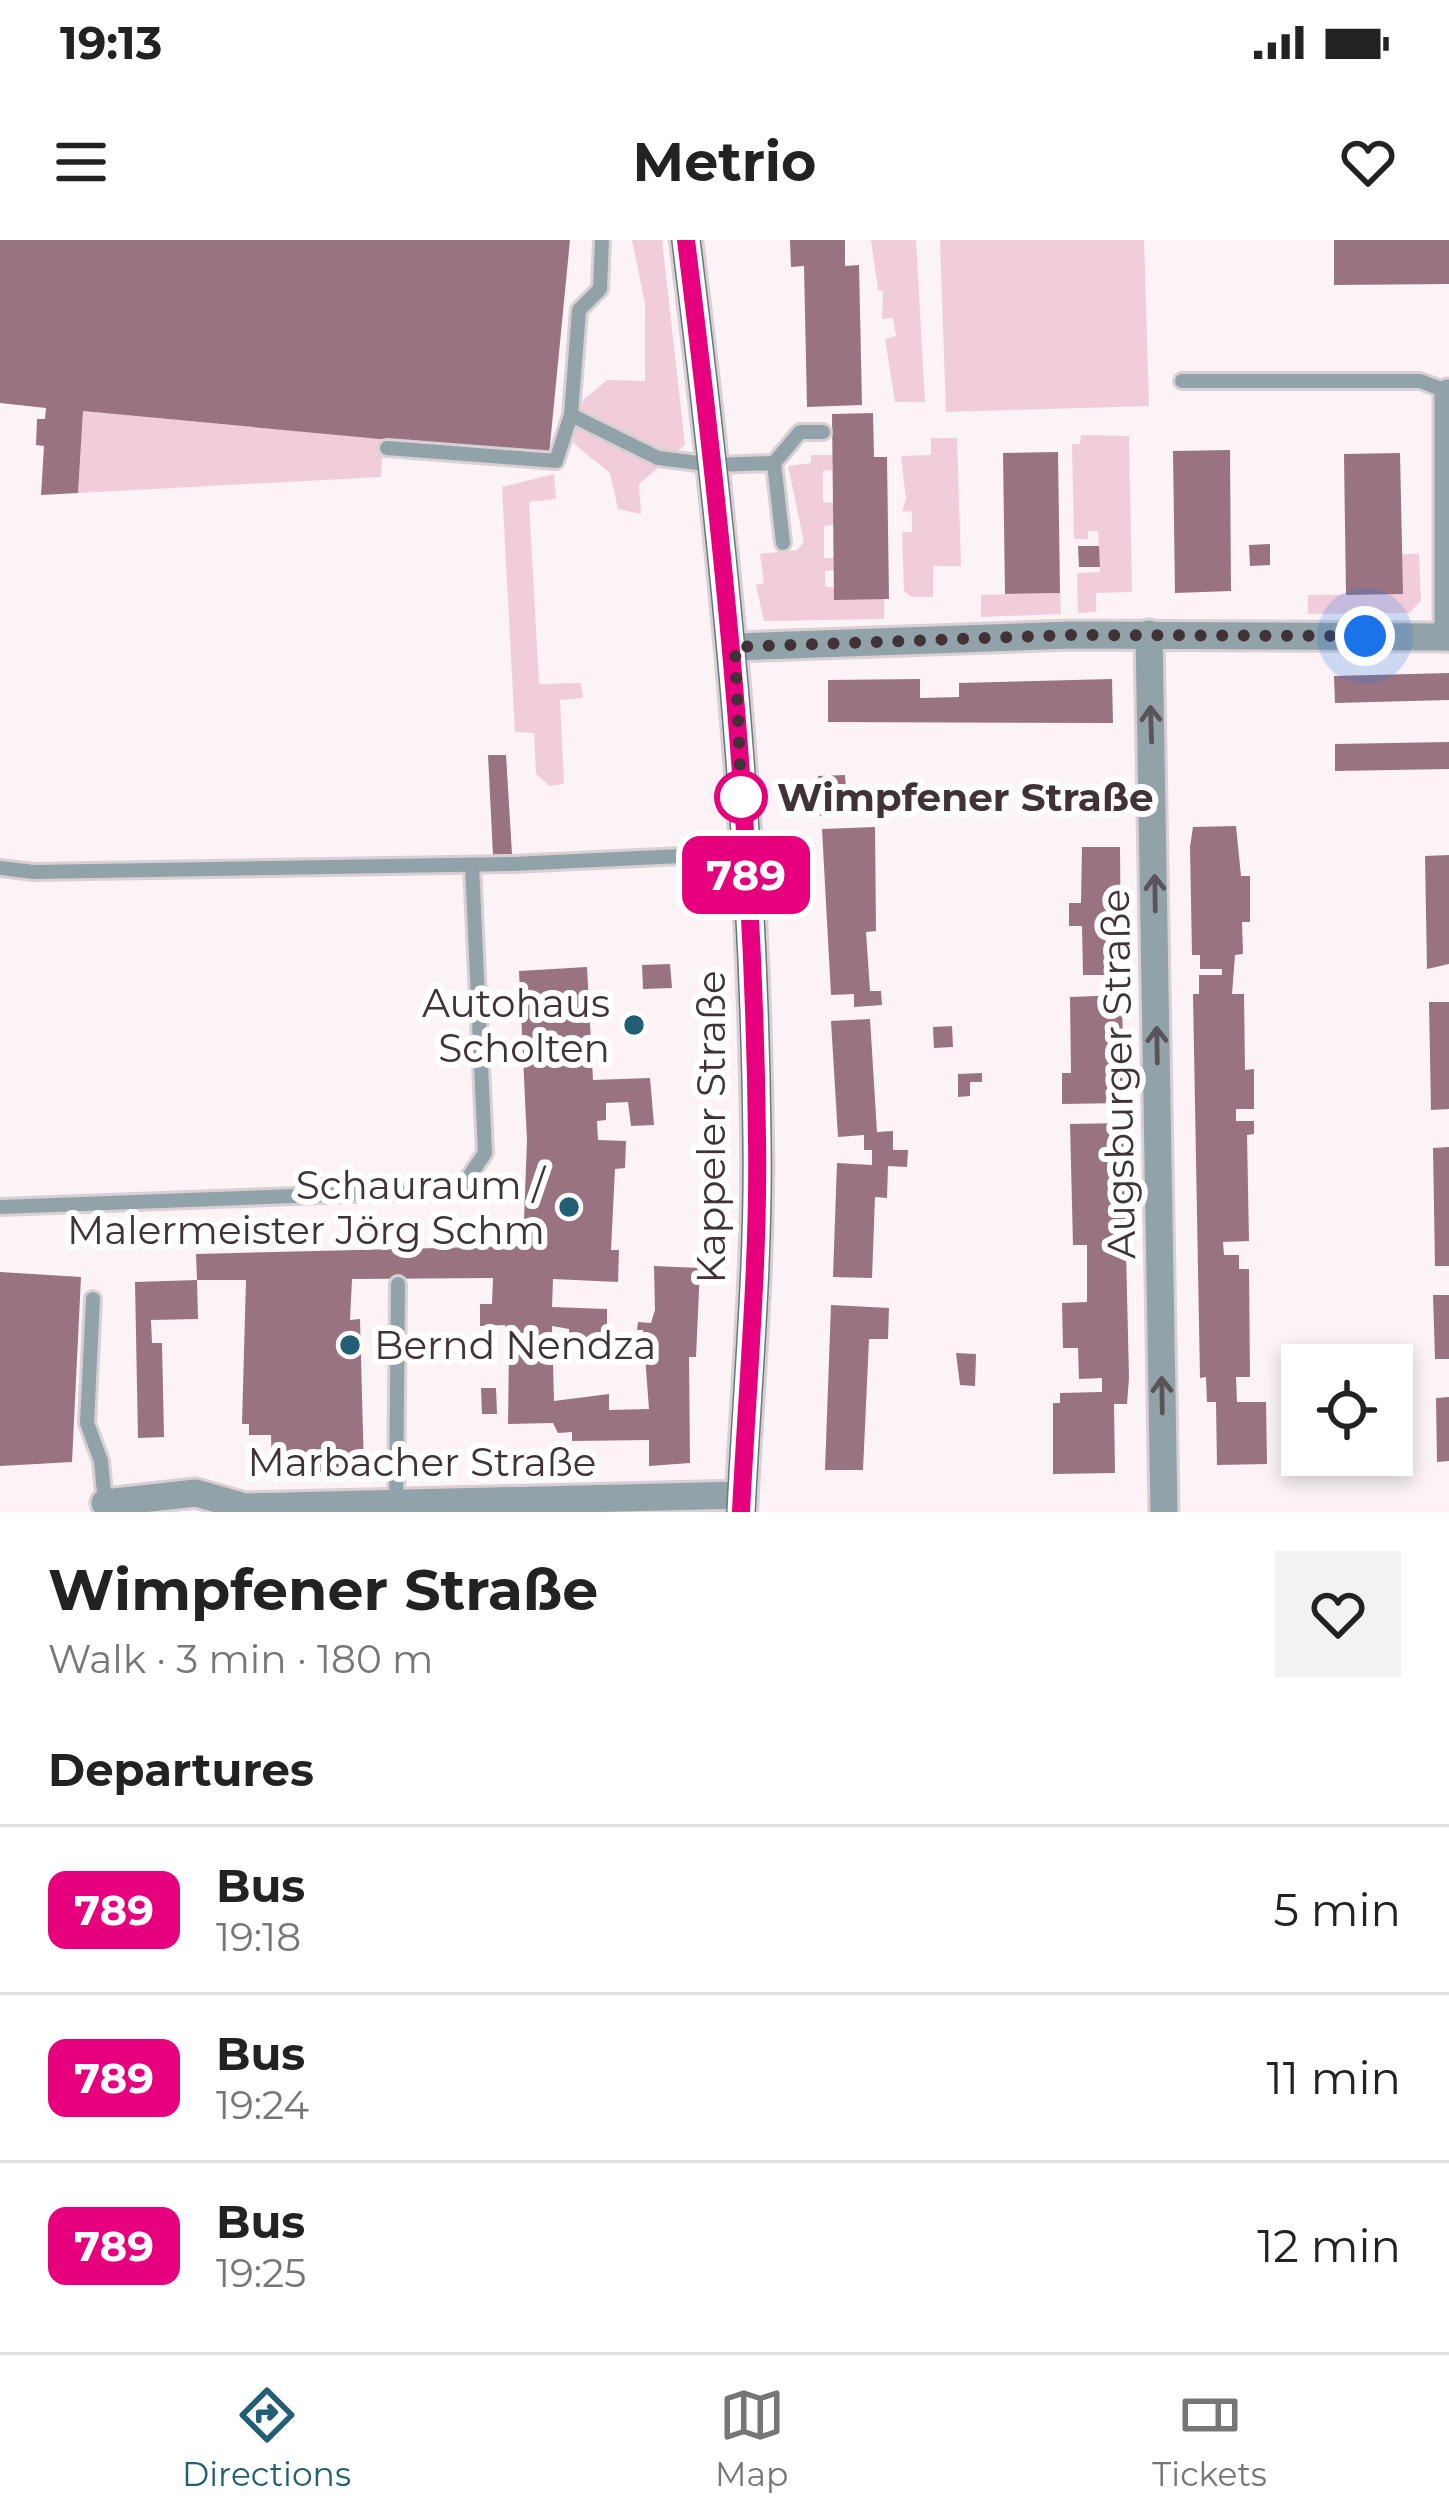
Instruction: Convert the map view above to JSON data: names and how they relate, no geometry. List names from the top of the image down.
{
  "streets": {
    "street": ["Augsburger Straße", "Kappeler Straße", "Marbacher Straße"]
  },
  "crossings": [
    ["Kappeler Straße", "Marbacher Straße"]
  ],
  "one_way": ["Augsburger Straße"],
  "places": [
    "Wimpfener Straße",
    "Autohaus Scholten",
    "Schauraum / Malermeister Jörg Schm",
    "Bernd Nendza"
  ],
  "lines": ["bus line 789"],
  "page": {
    "status": "19:13",
    "header": "Metrio",
    "on_map": "789",
    "heading": [
      ["Wimpfener Straße", "Walk · 3 min · 180 m"],
      "Departures"
    ],
    "list": [
      {
        "mark": "789",
        "name": "Bus",
        "note": "19:18",
        "value": "5 min"
      },
      {
        "mark": "789",
        "name": "Bus",
        "note": "19:24",
        "value": "11 min"
      },
      {
        "mark": "789",
        "name": "Bus",
        "note": "19:25",
        "value": "12 min"
      }
    ],
    "tabs": ["Directions", "Map", "Tickets"]
  }
}
